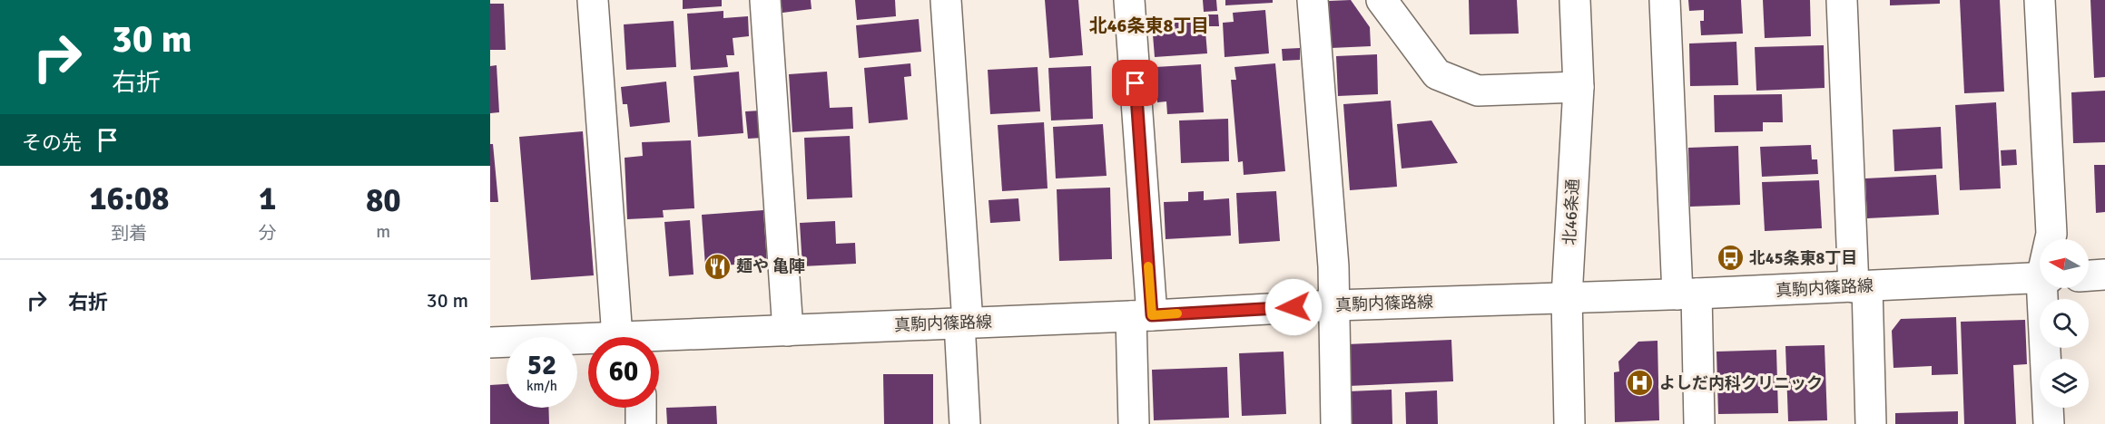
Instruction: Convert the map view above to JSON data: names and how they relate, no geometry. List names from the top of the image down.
{
  "streets": {
    "street": ["北46条通", "真駒内篠路線"]
  },
  "crossings": [
    ["北46条通", "真駒内篠路線"]
  ],
  "districts": ["北46条東8丁目"],
  "places": {
    "bus stop": ["北45条東8丁目"],
    "restaurant": ["麺や 亀陣"],
    "hospital": ["よしだ内科クリニック"]
  },
  "north": "left",
  "page": {
    "turn": ["30 m", "右折"],
    "then": "その先",
    "eta": [
      "16:08",
      "到着",
      "1",
      "分",
      "80",
      "m"
    ],
    "list": [
      {
        "name": "右折",
        "value": "30 m"
      }
    ],
    "speed": "52 km/h",
    "limit": "60"
  }
}
